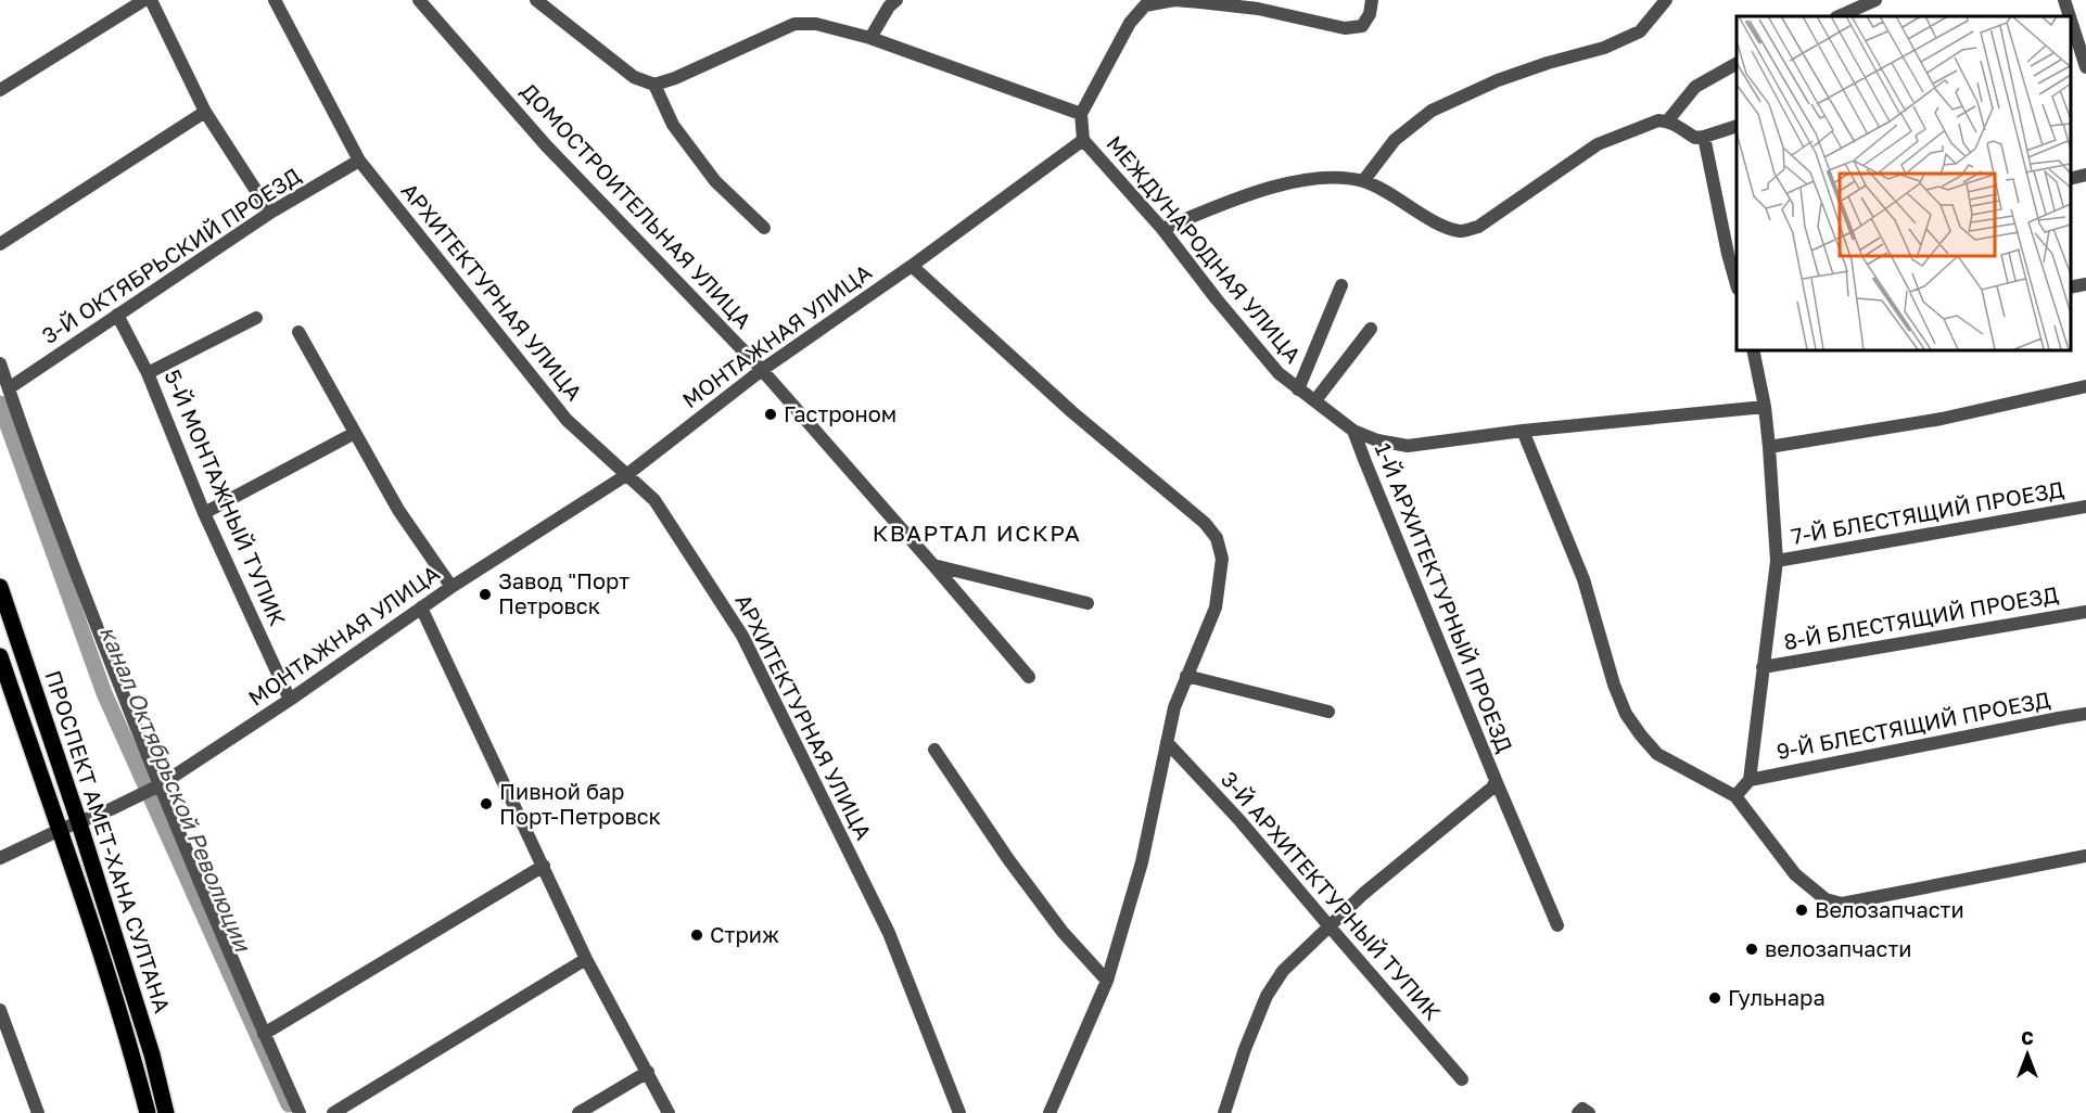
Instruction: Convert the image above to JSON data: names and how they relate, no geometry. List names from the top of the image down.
{
  "streets": {
    "main road": ["ПРОСПЕКТ АМЕТ-ХАНА СУЛТАНА"],
    "street": [
      "ДОМОСТРОИТЕЛЬНАЯ УЛИЦА",
      "МЕЖДУНАРОДНАЯ УЛИЦА",
      "3-Й ОКТЯБРЬСКИЙ ПРОЕЗД",
      "АРХИТЕКТУРНАЯ УЛИЦА",
      "МОНТАЖНАЯ УЛИЦА",
      "5-Й МОНТАЖНЫЙ ТУПИК",
      "7-Й БЛЕСТЯЩИЙ ПРОЕЗД",
      "1-Й АРХИТЕКТУРНЫЙ ПРОЕЗД",
      "8-Й БЛЕСТЯЩИЙ ПРОЕЗД",
      "9-Й БЛЕСТЯЩИЙ ПРОЕЗД",
      "3-Й АРХИТЕКТУРНЫЙ ТУПИК"
    ]
  },
  "crossings": [
    ["ДОМОСТРОИТЕЛЬНАЯ УЛИЦА", "МОНТАЖНАЯ УЛИЦА"],
    ["МЕЖДУНАРОДНАЯ УЛИЦА", "МОНТАЖНАЯ УЛИЦА"],
    ["МЕЖДУНАРОДНАЯ УЛИЦА", "1-Й АРХИТЕКТУРНЫЙ ПРОЕЗД"],
    ["3-Й ОКТЯБРЬСКИЙ ПРОЕЗД", "АРХИТЕКТУРНАЯ УЛИЦА"],
    ["3-Й ОКТЯБРЬСКИЙ ПРОЕЗД", "5-Й МОНТАЖНЫЙ ТУПИК"],
    ["АРХИТЕКТУРНАЯ УЛИЦА", "МОНТАЖНАЯ УЛИЦА"],
    ["МОНТАЖНАЯ УЛИЦА", "5-Й МОНТАЖНЫЙ ТУПИК"],
    ["МОНТАЖНАЯ УЛИЦА", "ПРОСПЕКТ АМЕТ-ХАНА СУЛТАНА"],
    ["1-Й АРХИТЕКТУРНЫЙ ПРОЕЗД", "3-Й АРХИТЕКТУРНЫЙ ТУПИК"]
  ],
  "districts": ["КВАРТАЛ ИСКРА"],
  "water": ["канал Октябрьской Революции"],
  "places": [
    "Гастроном",
    "Завод \"Порт Петровск",
    "Пивной бар Порт-Петровск",
    "Велозапчасти",
    "Стриж",
    "велозапчасти",
    "Гульнара"
  ],
  "north": "top"
}
